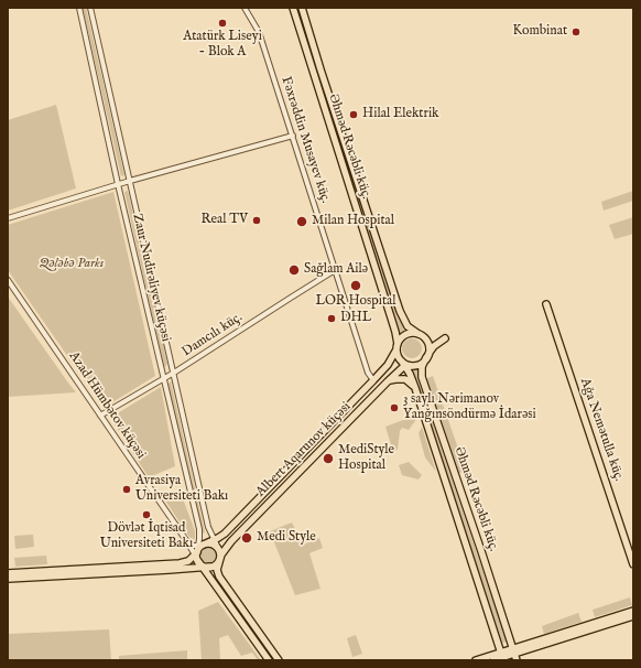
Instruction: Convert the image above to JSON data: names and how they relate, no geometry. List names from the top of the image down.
{
  "streets": {
    "main road": ["Əhməd Rəcəbli küç.", "Ağa Nemətulla küç.", "Albert Aqarunov küçəsi"],
    "street": [
      "Fəxrəddin Musayev küç.",
      "Zaur Nudirəliyev küçəsi",
      "Damcılı küç.",
      "Azad Hümbətov küçəsi"
    ]
  },
  "crossings": [
    ["Fəxrəddin Musayev küç.", "Damcılı küç."],
    ["Fəxrəddin Musayev küç.", "Albert Aqarunov küçəsi"],
    ["Əhməd Rəcəbli küç.", "Albert Aqarunov küçəsi"],
    ["Zaur Nudirəliyev küçəsi", "Damcılı küç."],
    ["Zaur Nudirəliyev küçəsi", "Azad Hümbətov küçəsi"],
    ["Zaur Nudirəliyev küçəsi", "Albert Aqarunov küçəsi"],
    ["Damcılı küç.", "Azad Hümbətov küçəsi"],
    ["Azad Hümbətov küçəsi", "Albert Aqarunov küçəsi"]
  ],
  "parks": ["Qələbə Parkı"],
  "places": [
    "Atatürk Liseyi - Blok A",
    "Kombinat",
    "Hilal Elektrik",
    "Real TV",
    "Milan Hospital",
    "Sağlam Ailə",
    "LOR Hospital",
    "DHL",
    "3 saylı Nərimanov Yanğınsöndürmə İdarəsi",
    "MediStyle Hospital",
    "Avrasiya Universiteti Bakı",
    "Dövlət İqtisad Universiteti Bakı",
    "Medi Style"
  ]
}
